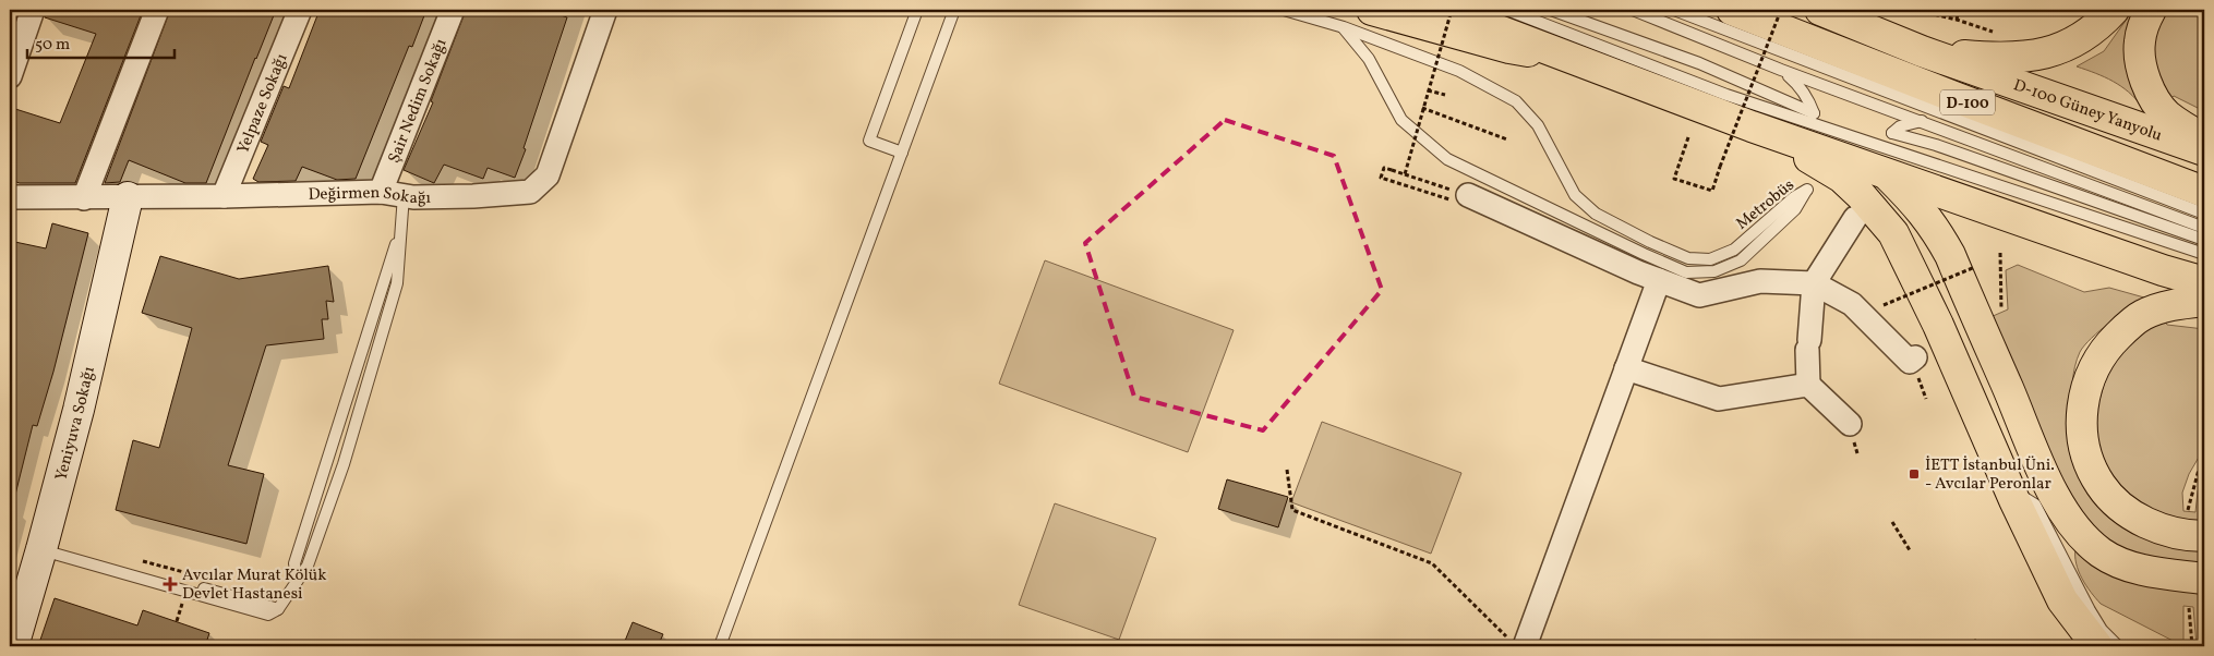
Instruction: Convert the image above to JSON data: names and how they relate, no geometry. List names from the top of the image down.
{
  "streets": {
    "main road": ["D-100", "D-100 Güney Yanyolu"],
    "street": [
      "Şair Nedim Sokağı",
      "Yelpaze Sokağı",
      "Değirmen Sokağı",
      "Yeniyuva Sokağı"
    ],
    "lane": ["Metrobüs"]
  },
  "crossings": [
    ["Şair Nedim Sokağı", "Değirmen Sokağı"],
    ["Yelpaze Sokağı", "Değirmen Sokağı"],
    ["Değirmen Sokağı", "Yeniyuva Sokağı"]
  ],
  "places": {
    "transit": ["İETT İstanbul Üni. - Avcılar Peronlar"],
    "health": ["Avcılar Murat Kölük Devlet Hastanesi"]
  },
  "scale_bar": "50 m"
}
